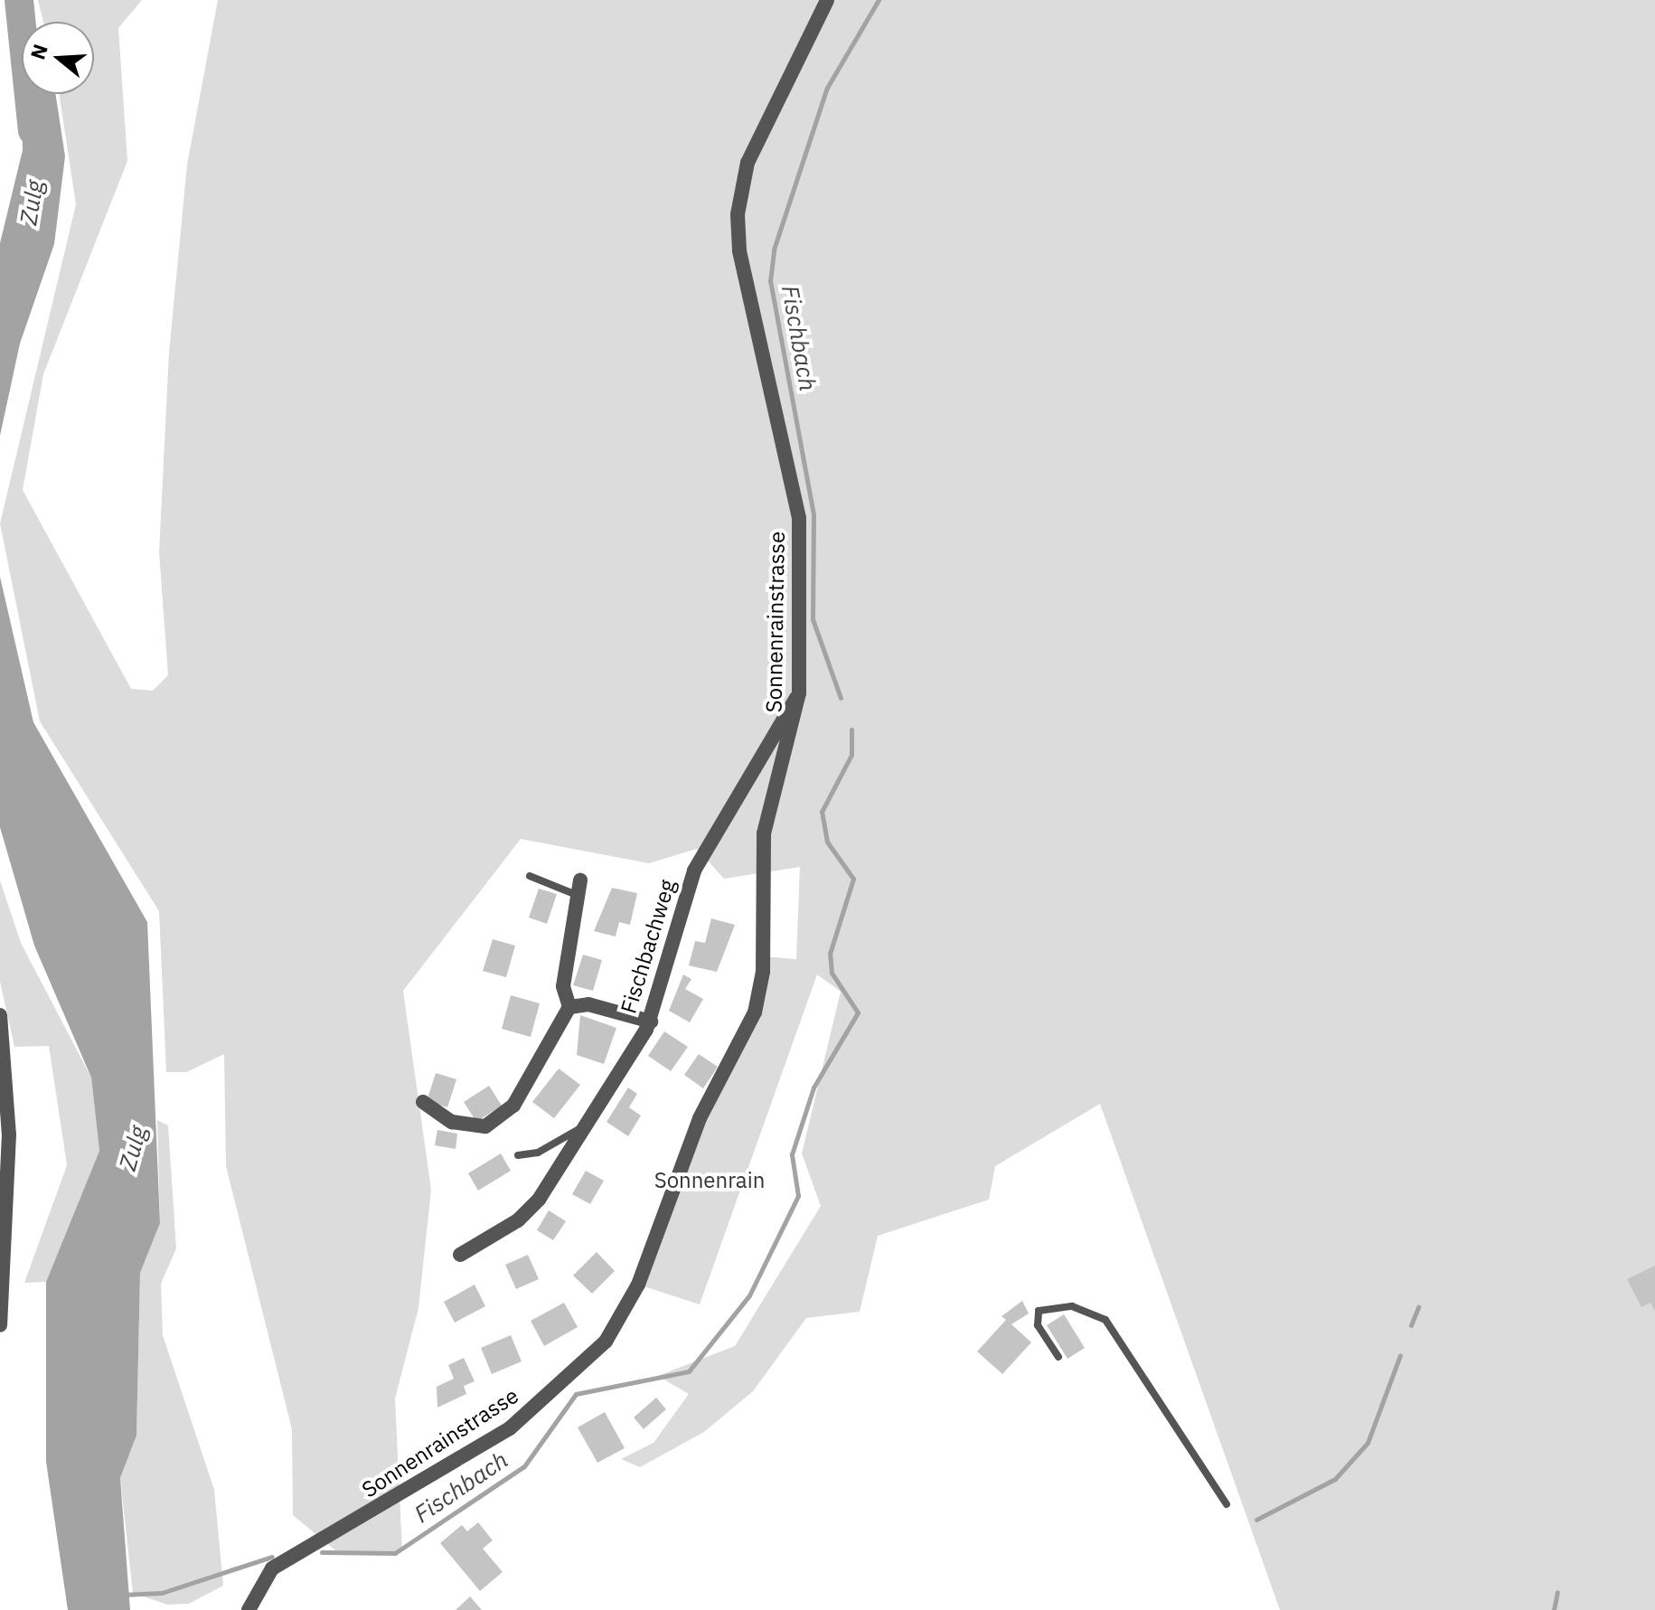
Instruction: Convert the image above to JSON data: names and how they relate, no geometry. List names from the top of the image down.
{
  "streets": {
    "street": ["Sonnenrainstrasse", "Fischbachweg"]
  },
  "crossings": [
    ["Sonnenrainstrasse", "Fischbachweg"]
  ],
  "water": ["Zulg", "Fischbach"],
  "parks": ["Sonnenrain"],
  "north": "left"
}
